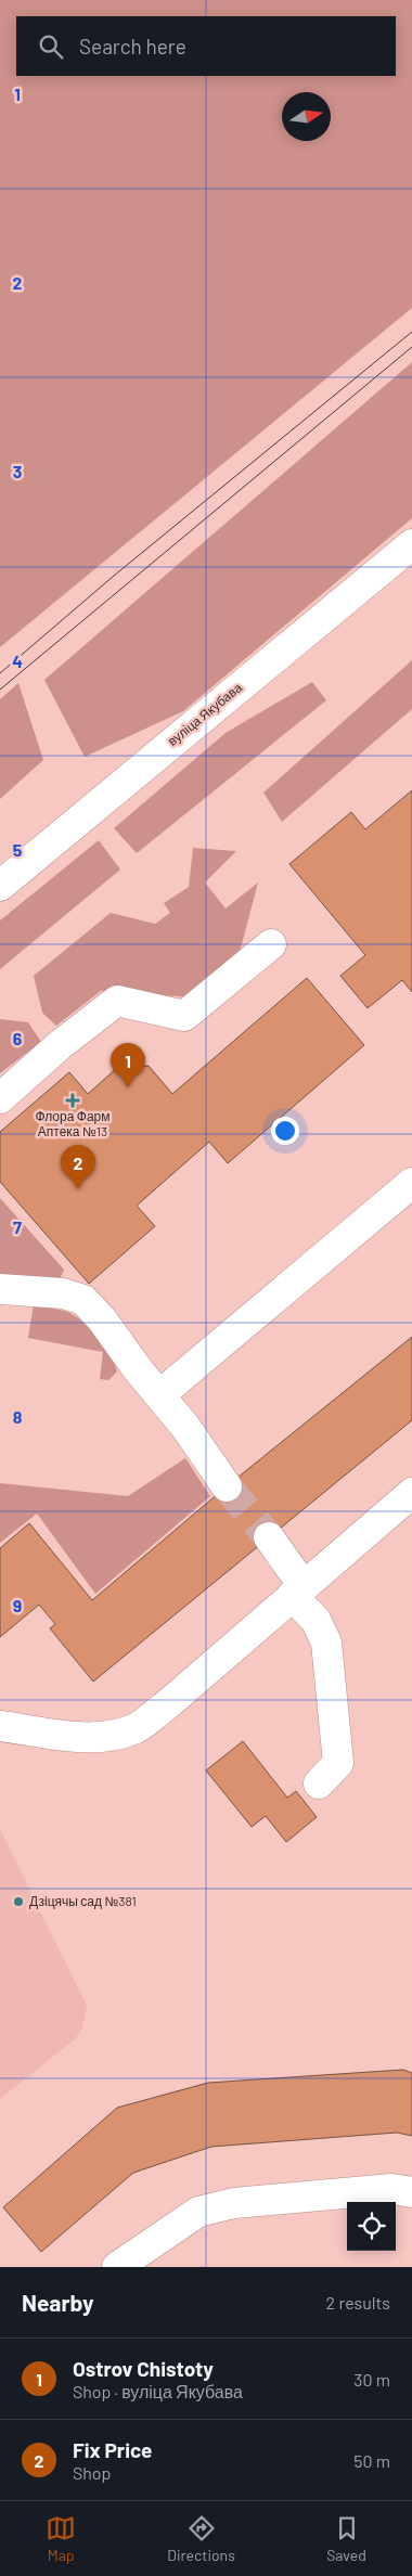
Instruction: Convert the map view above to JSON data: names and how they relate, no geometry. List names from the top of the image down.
{
  "streets": {
    "main road": ["вуліца Якубава"]
  },
  "places": {
    "health": ["Флора Фарм Аптека №13"],
    "other": ["Дзіцячы сад №381"]
  },
  "north": "right",
  "page": {
    "search": "Search here",
    "pins": ["1", "2"],
    "heading": ["Nearby", "2 results"],
    "list": [
      {
        "mark": "1",
        "name": "Ostrov Chistoty",
        "note": "Shop · вуліца Якубава",
        "value": "30 m"
      },
      {
        "mark": "2",
        "name": "Fix Price",
        "note": "Shop",
        "value": "50 m"
      }
    ],
    "nav": ["Map", "Directions", "Saved"]
  },
  "grid": {
    "rows": [
      "1",
      "2",
      "3",
      "4",
      "5",
      "6",
      "7",
      "8",
      "9"
    ]
  }
}
